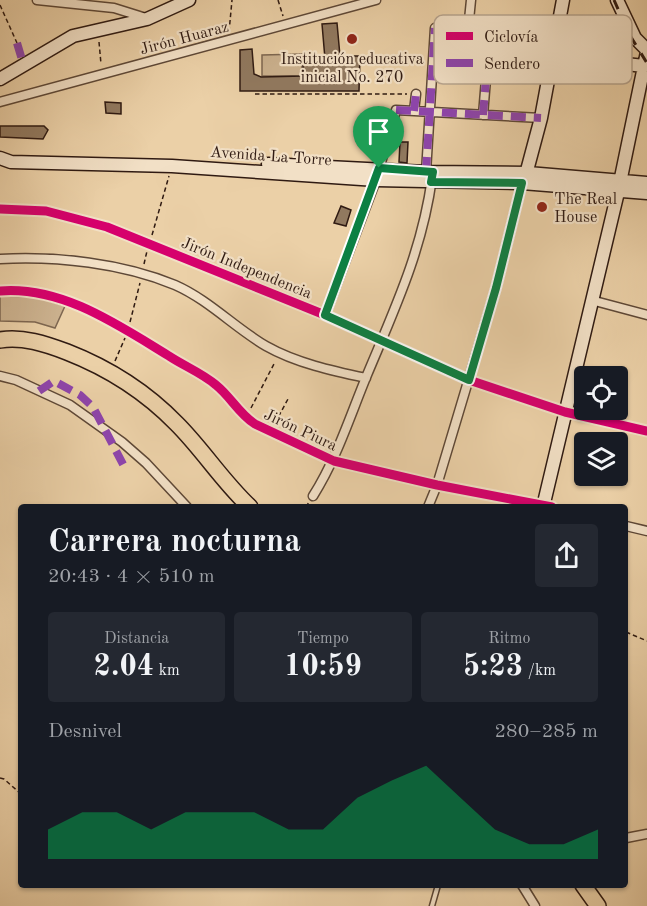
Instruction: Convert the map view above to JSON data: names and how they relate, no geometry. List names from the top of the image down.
{
  "streets": {
    "street": [
      "Jirón Huaraz",
      "Avenida La Torre",
      "Jirón Independencia",
      "Jirón Piura"
    ]
  },
  "places": ["Institución educativa inicial No. 270", "The Real House"],
  "legend": ["Ciclovía", "Sendero"],
  "page": {
    "heading": ["Carrera nocturna", "20:43 · 4 × 510 m"],
    "stats": [
      ["Distancia", "2.04 km"],
      ["Tiempo", "10:59"],
      ["Ritmo", "5:23 /km"]
    ],
    "chart": ["Desnivel", "280–285 m"]
  }
}
